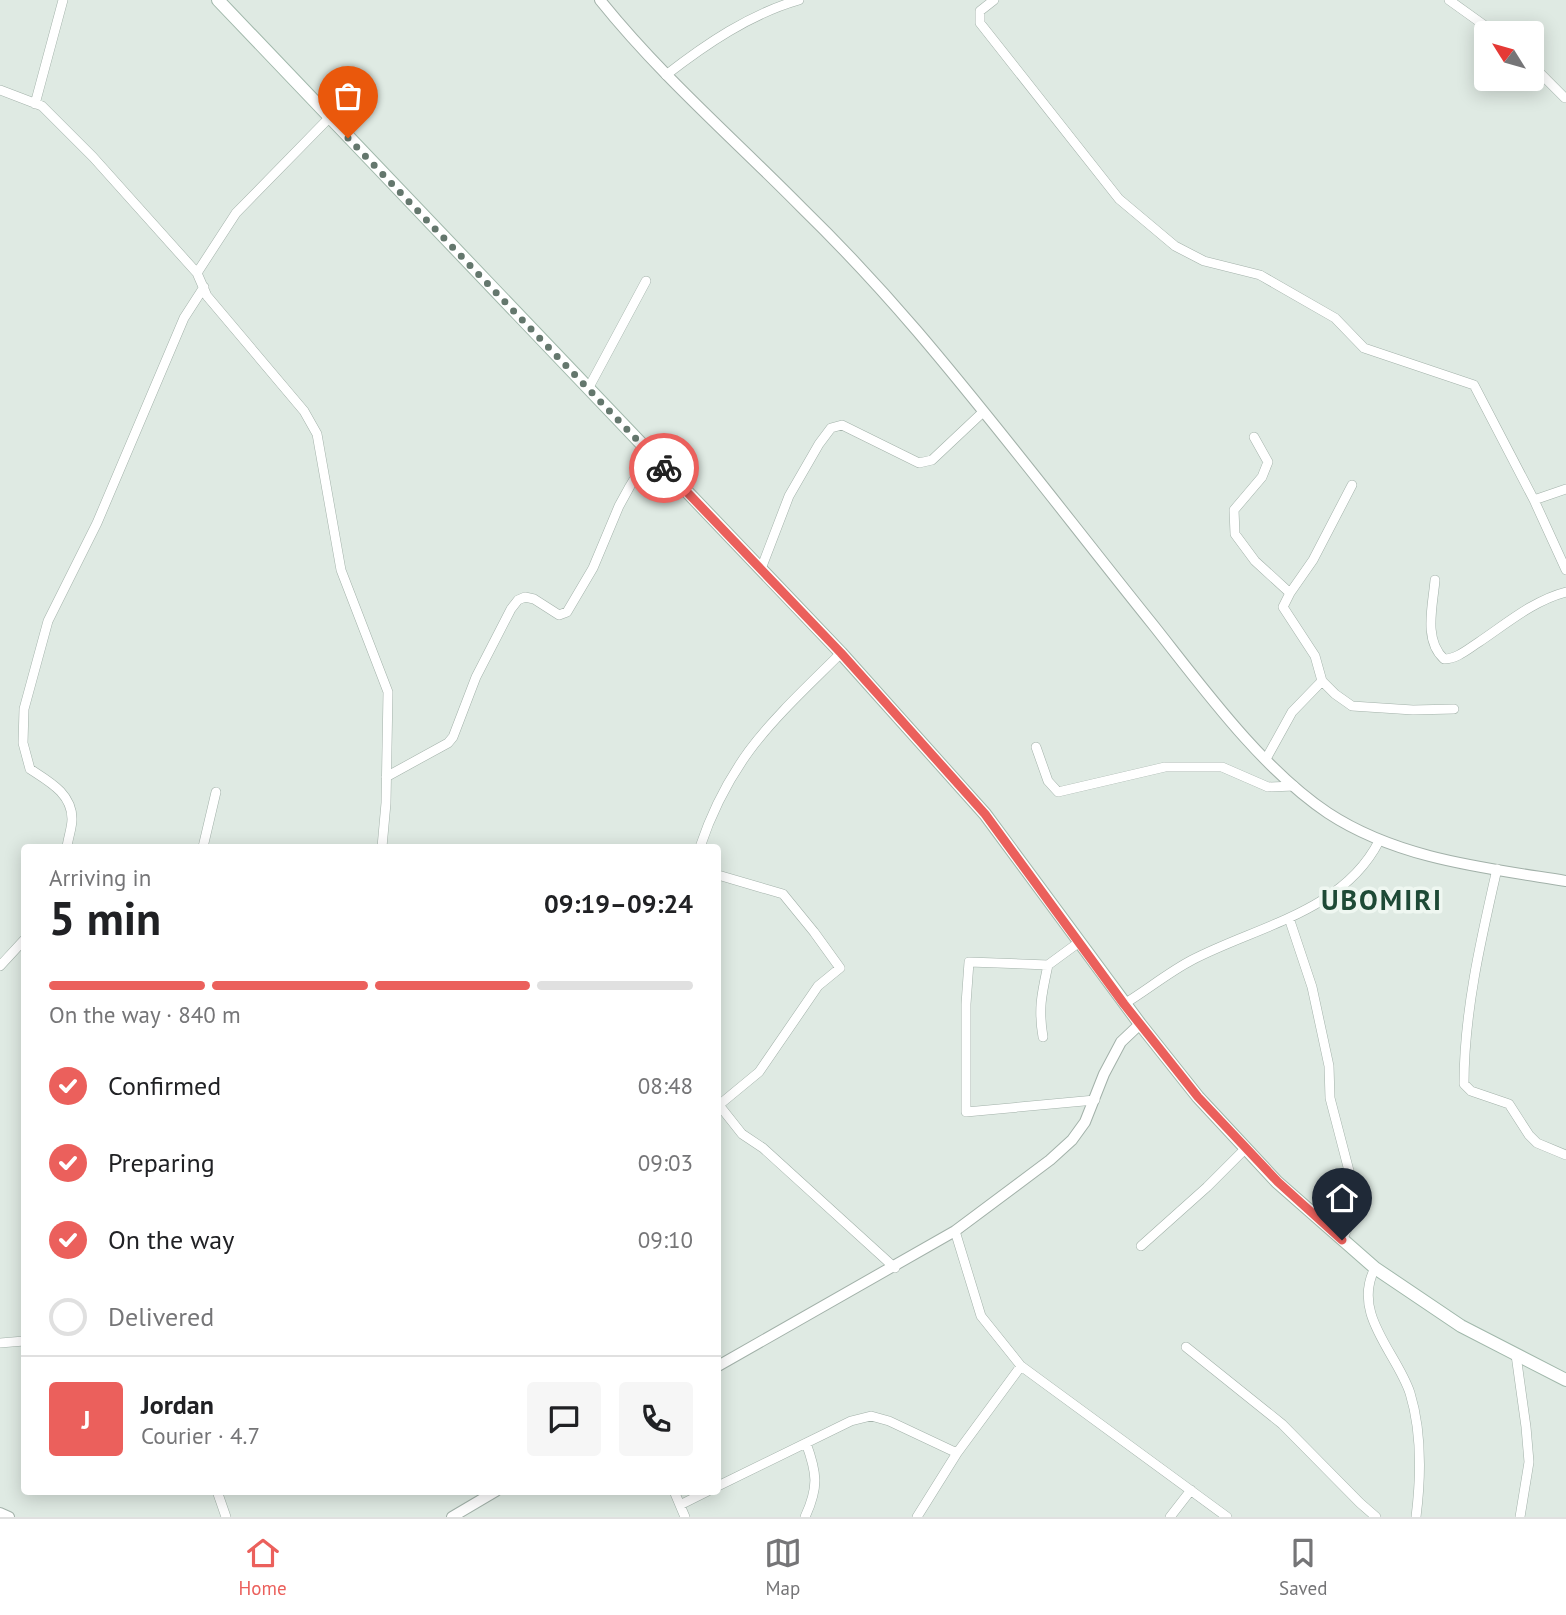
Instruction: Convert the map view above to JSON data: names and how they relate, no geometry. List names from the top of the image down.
{
  "districts": ["UBOMIRI"],
  "north": "top left",
  "page": {
    "heading": ["5 min", "Arriving in", "09:19–09:24"],
    "panel": ["Jordan", "Courier · 4.7"],
    "bar": "On the way · 840 m",
    "list": [
      ["Confirmed", "08:48"],
      ["Preparing", "09:03"],
      ["On the way", "09:10"],
      "Delivered"
    ],
    "round": "J",
    "tabs": ["Home", "Map", "Saved"]
  }
}
